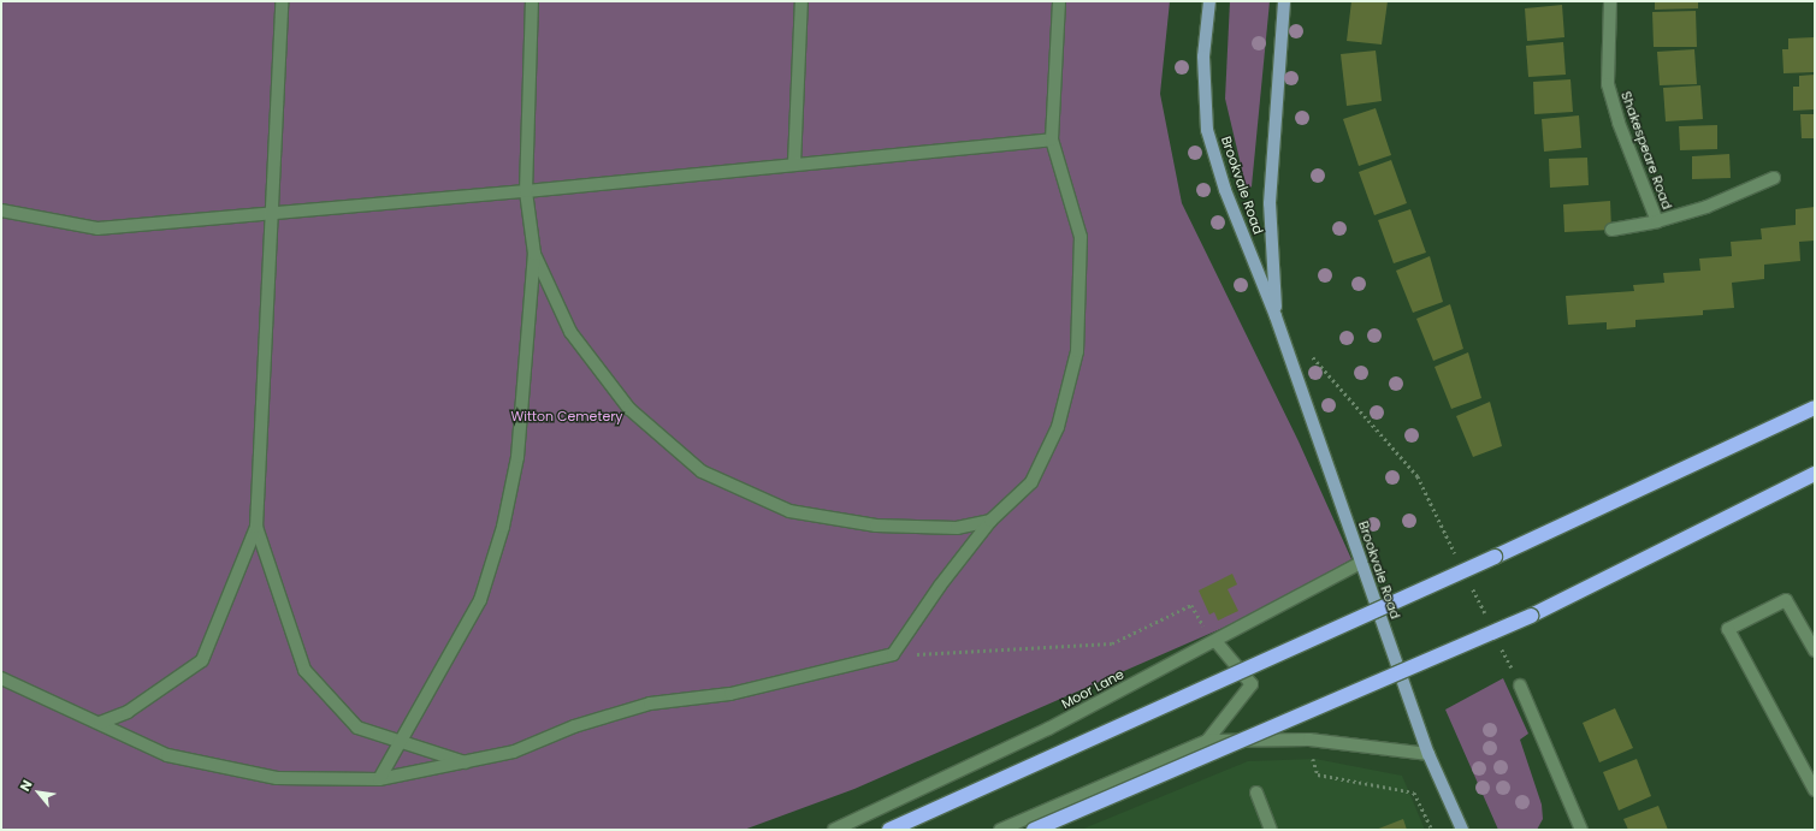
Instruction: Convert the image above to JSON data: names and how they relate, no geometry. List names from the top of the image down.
{
  "streets": {
    "main road": ["Brookvale Road"],
    "street": ["Shakespeare Road", "Moor Lane"]
  },
  "crossings": [
    ["Brookvale Road", "Moor Lane"]
  ],
  "parks": ["Witton Cemetery"],
  "north": "top left"
}
